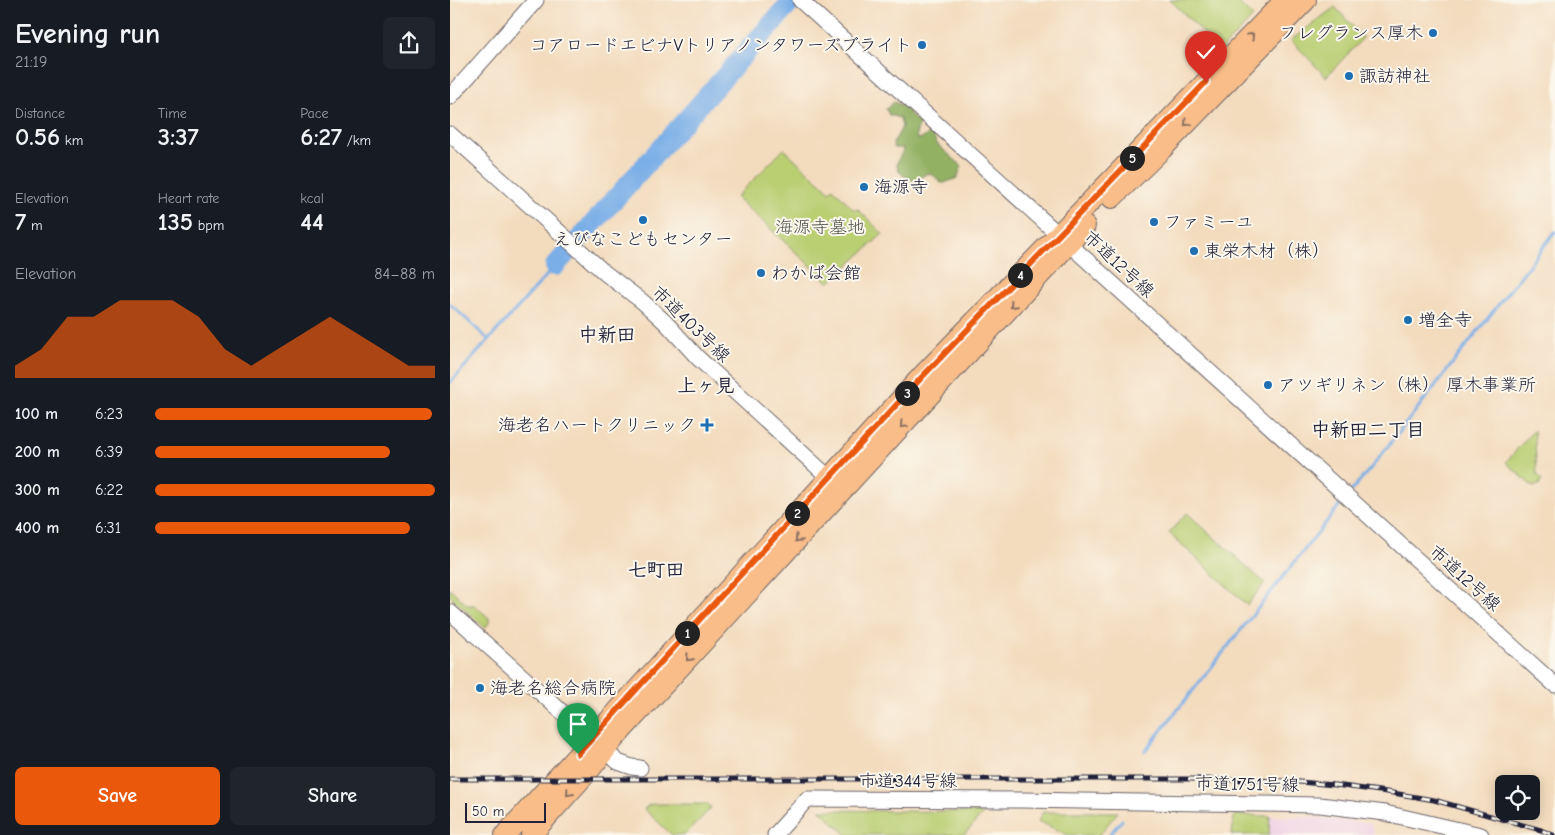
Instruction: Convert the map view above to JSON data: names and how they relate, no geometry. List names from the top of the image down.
{
  "streets": {
    "street": [
      "市道12号線",
      "市道403号線",
      "市道344号線",
      "市道1751号線"
    ]
  },
  "crossings": [
    ["市道344号線", "市道1751号線"]
  ],
  "districts": [
    "中新田",
    "上ヶ見",
    "中新田二丁目",
    "七町田"
  ],
  "parks": ["海源寺墓地"],
  "places": {
    "other": [
      "フレグランス厚木",
      "コアロードエビナVトリアノンタワーズブライト",
      "諏訪神社",
      "海源寺",
      "えびなこどもセンター",
      "ファミーユ",
      "東栄木材（株）",
      "わかば会館",
      "増全寺",
      "アツギリネン（株） 厚木事業所",
      "海老名総合病院"
    ],
    "health": ["海老名ハートクリニック"]
  },
  "scale_bar": "50 m",
  "page": {
    "heading": ["Evening run", "21:19"],
    "stats": [
      ["Distance", "0.56 km"],
      ["Time", "3:37"],
      ["Pace", "6:27 /km"],
      ["Elevation", "7 m"],
      ["Heart rate", "135 bpm"],
      ["kcal", "44"]
    ],
    "pins": [
      "5",
      "4",
      "3",
      "2",
      "1"
    ],
    "chart": ["Elevation", "84–88 m"],
    "list": [
      {
        "name": "100 m",
        "note": "6:23"
      },
      {
        "name": "200 m",
        "note": "6:39"
      },
      {
        "name": "300 m",
        "note": "6:22"
      },
      {
        "name": "400 m",
        "note": "6:31"
      }
    ],
    "buttons": ["Save", "Share"],
    "scale": "50 m"
  }
}
